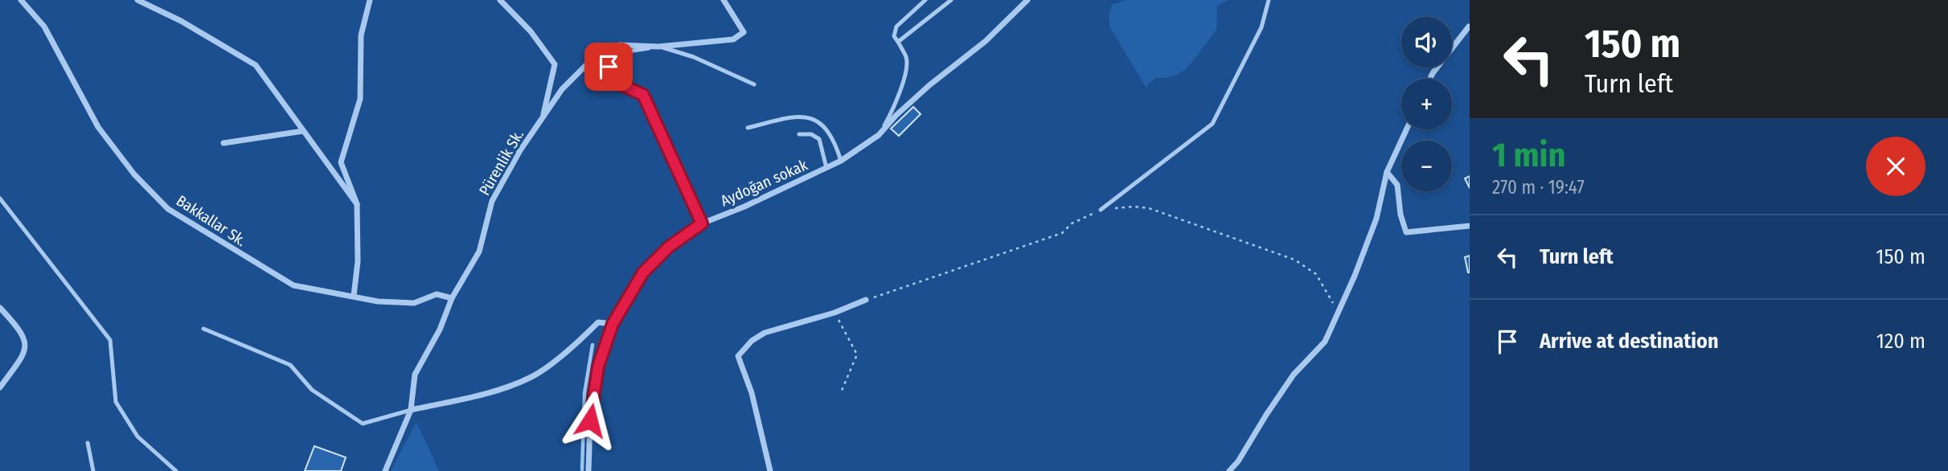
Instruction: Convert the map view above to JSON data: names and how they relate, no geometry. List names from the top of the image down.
{
  "streets": {
    "street": ["Pürenlik Sk.", "Aydoğan sokak", "Bakkallar Sk."]
  },
  "crossings": [
    ["Pürenlik Sk.", "Bakkallar Sk."]
  ],
  "page": {
    "turn": ["150 m", "Turn left"],
    "map_buttons": ["+", "−"],
    "heading": ["1 min", "270 m · 19:47"],
    "list": [
      {
        "name": "Turn left",
        "value": "150 m"
      },
      {
        "name": "Arrive at destination",
        "value": "120 m"
      }
    ]
  }
}
